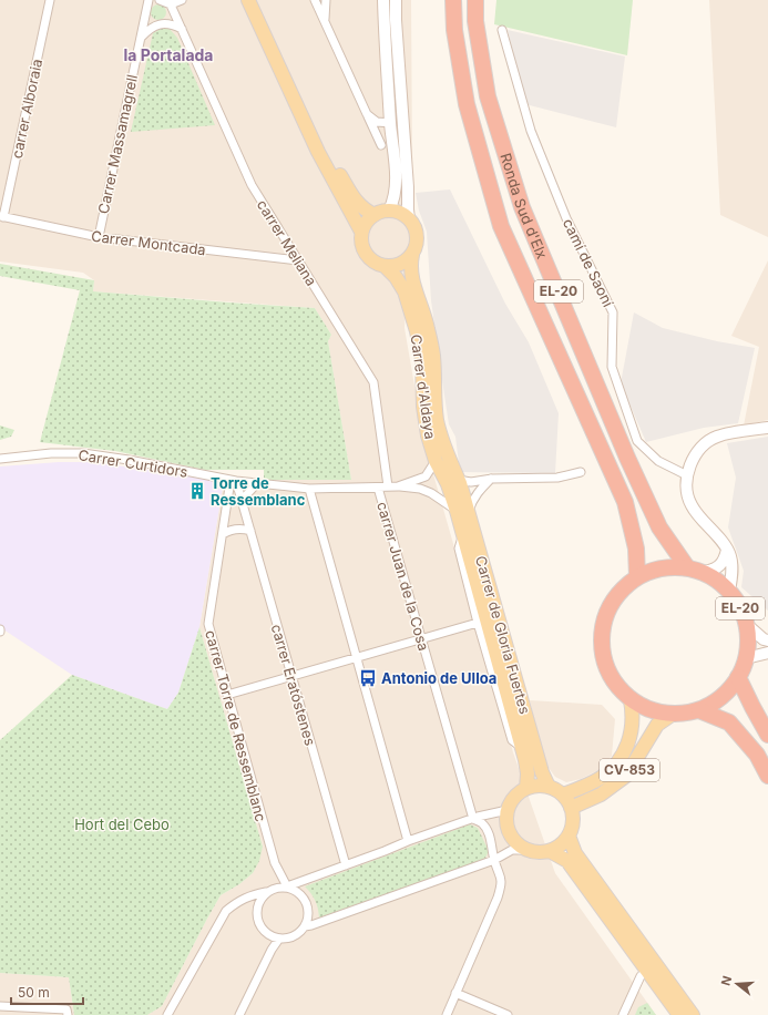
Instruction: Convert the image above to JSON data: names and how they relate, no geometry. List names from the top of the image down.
{
  "streets": {
    "highway": ["Ronda Sud d'Elx", "EL-20"],
    "main road": ["Carrer d'Aldaya", "Carrer de Gloria Fuertes", "CV-853"],
    "street": [
      "carrer Alboraia",
      "Carrer Massamagrell",
      "Carrer Montcada",
      "carrer Meliana",
      "camí de Saoní",
      "Carrer Curtidors",
      "carrer Juan de la Cosa",
      "carrer Eratóstenes",
      "carrer Torre de Ressemblanc"
    ]
  },
  "crossings": [
    ["carrer Alboraia", "Carrer Montcada"],
    ["Carrer Massamagrell", "Carrer Montcada"],
    ["Ronda Sud d'Elx", "EL-20"],
    ["Ronda Sud d'Elx", "CV-853"],
    ["Carrer Montcada", "carrer Meliana"],
    ["carrer Meliana", "Carrer Curtidors"],
    ["EL-20", "CV-853"],
    ["Carrer d'Aldaya", "Carrer Curtidors"],
    ["Carrer d'Aldaya", "Carrer de Gloria Fuertes"],
    ["Carrer Curtidors", "carrer Juan de la Cosa"],
    ["Carrer Curtidors", "Carrer de Gloria Fuertes"],
    ["Carrer Curtidors", "carrer Eratóstenes"],
    ["Carrer Curtidors", "carrer Torre de Ressemblanc"],
    ["Carrer de Gloria Fuertes", "CV-853"],
    ["carrer Eratóstenes", "carrer Torre de Ressemblanc"]
  ],
  "districts": ["la Portalada"],
  "parks": ["Hort del Cebo"],
  "places": {
    "building": ["Torre de Ressemblanc"],
    "bus stop": ["Antonio de Ulloa"]
  },
  "scale_bar": "50 m",
  "north": "left"
}
